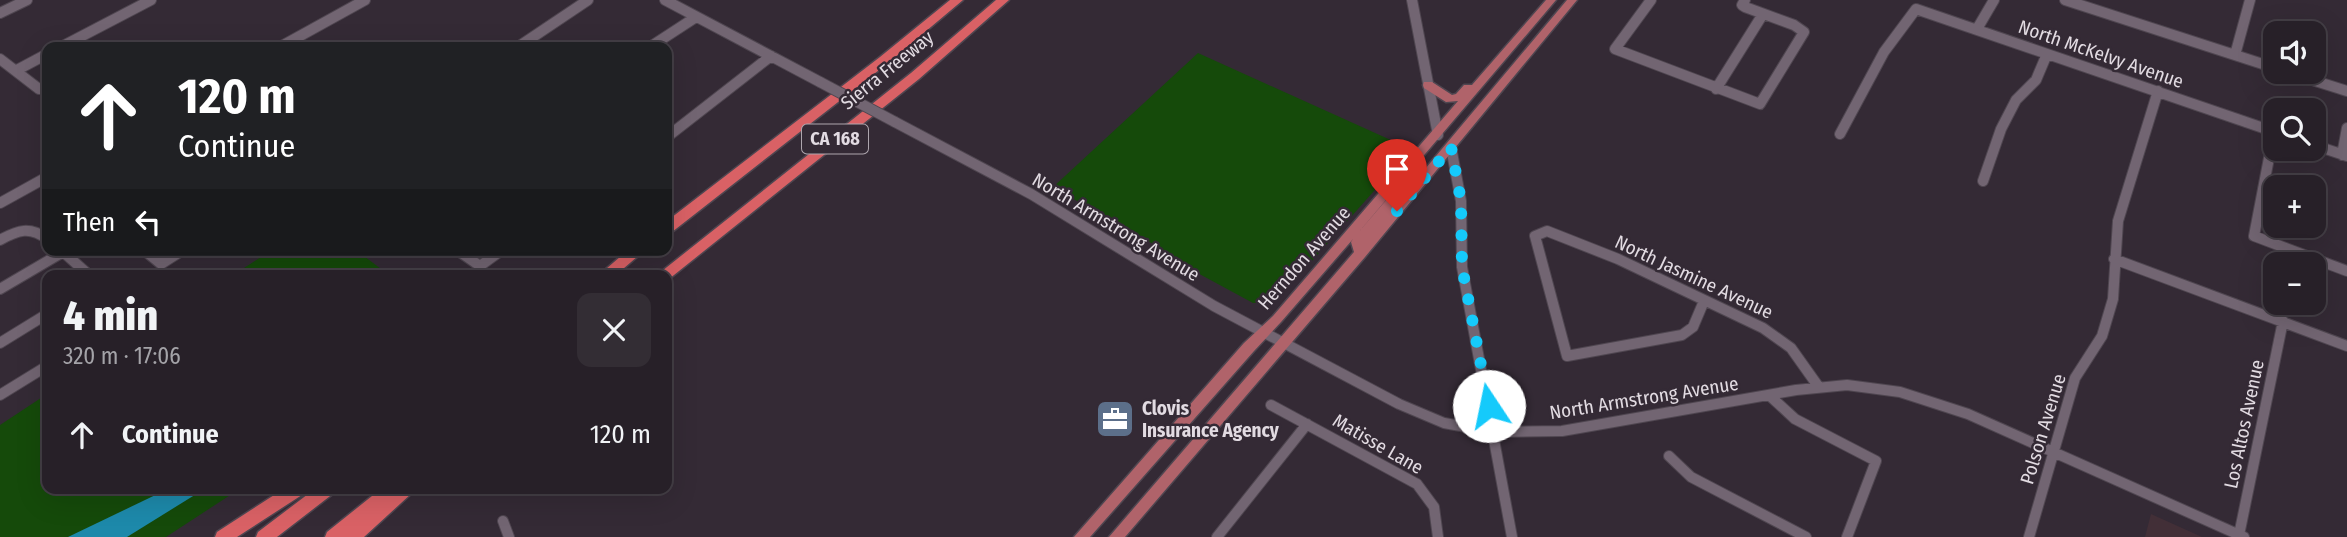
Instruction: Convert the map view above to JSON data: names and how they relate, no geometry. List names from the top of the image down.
{
  "streets": {
    "highway": ["Sierra Freeway", "CA 168"],
    "main road": ["Herndon Avenue"],
    "street": [
      "North McKelvy Avenue",
      "North Armstrong Avenue",
      "North Jasmine Avenue",
      "Los Altos Avenue",
      "Polson Avenue",
      "Matisse Lane"
    ]
  },
  "crossings": [
    ["North McKelvy Avenue", "Polson Avenue"],
    ["North Armstrong Avenue", "Herndon Avenue"],
    ["North Armstrong Avenue", "North Jasmine Avenue"],
    ["North Armstrong Avenue", "Los Altos Avenue"],
    ["North Armstrong Avenue", "Polson Avenue"]
  ],
  "places": {
    "office": ["Clovis Insurance Agency"]
  },
  "page": {
    "map_buttons": ["+", "−"],
    "turn": ["120 m", "Continue"],
    "then": "Then",
    "heading": ["4 min", "320 m · 17:06"],
    "list": [
      {
        "name": "Continue",
        "value": "120 m"
      }
    ]
  }
}
